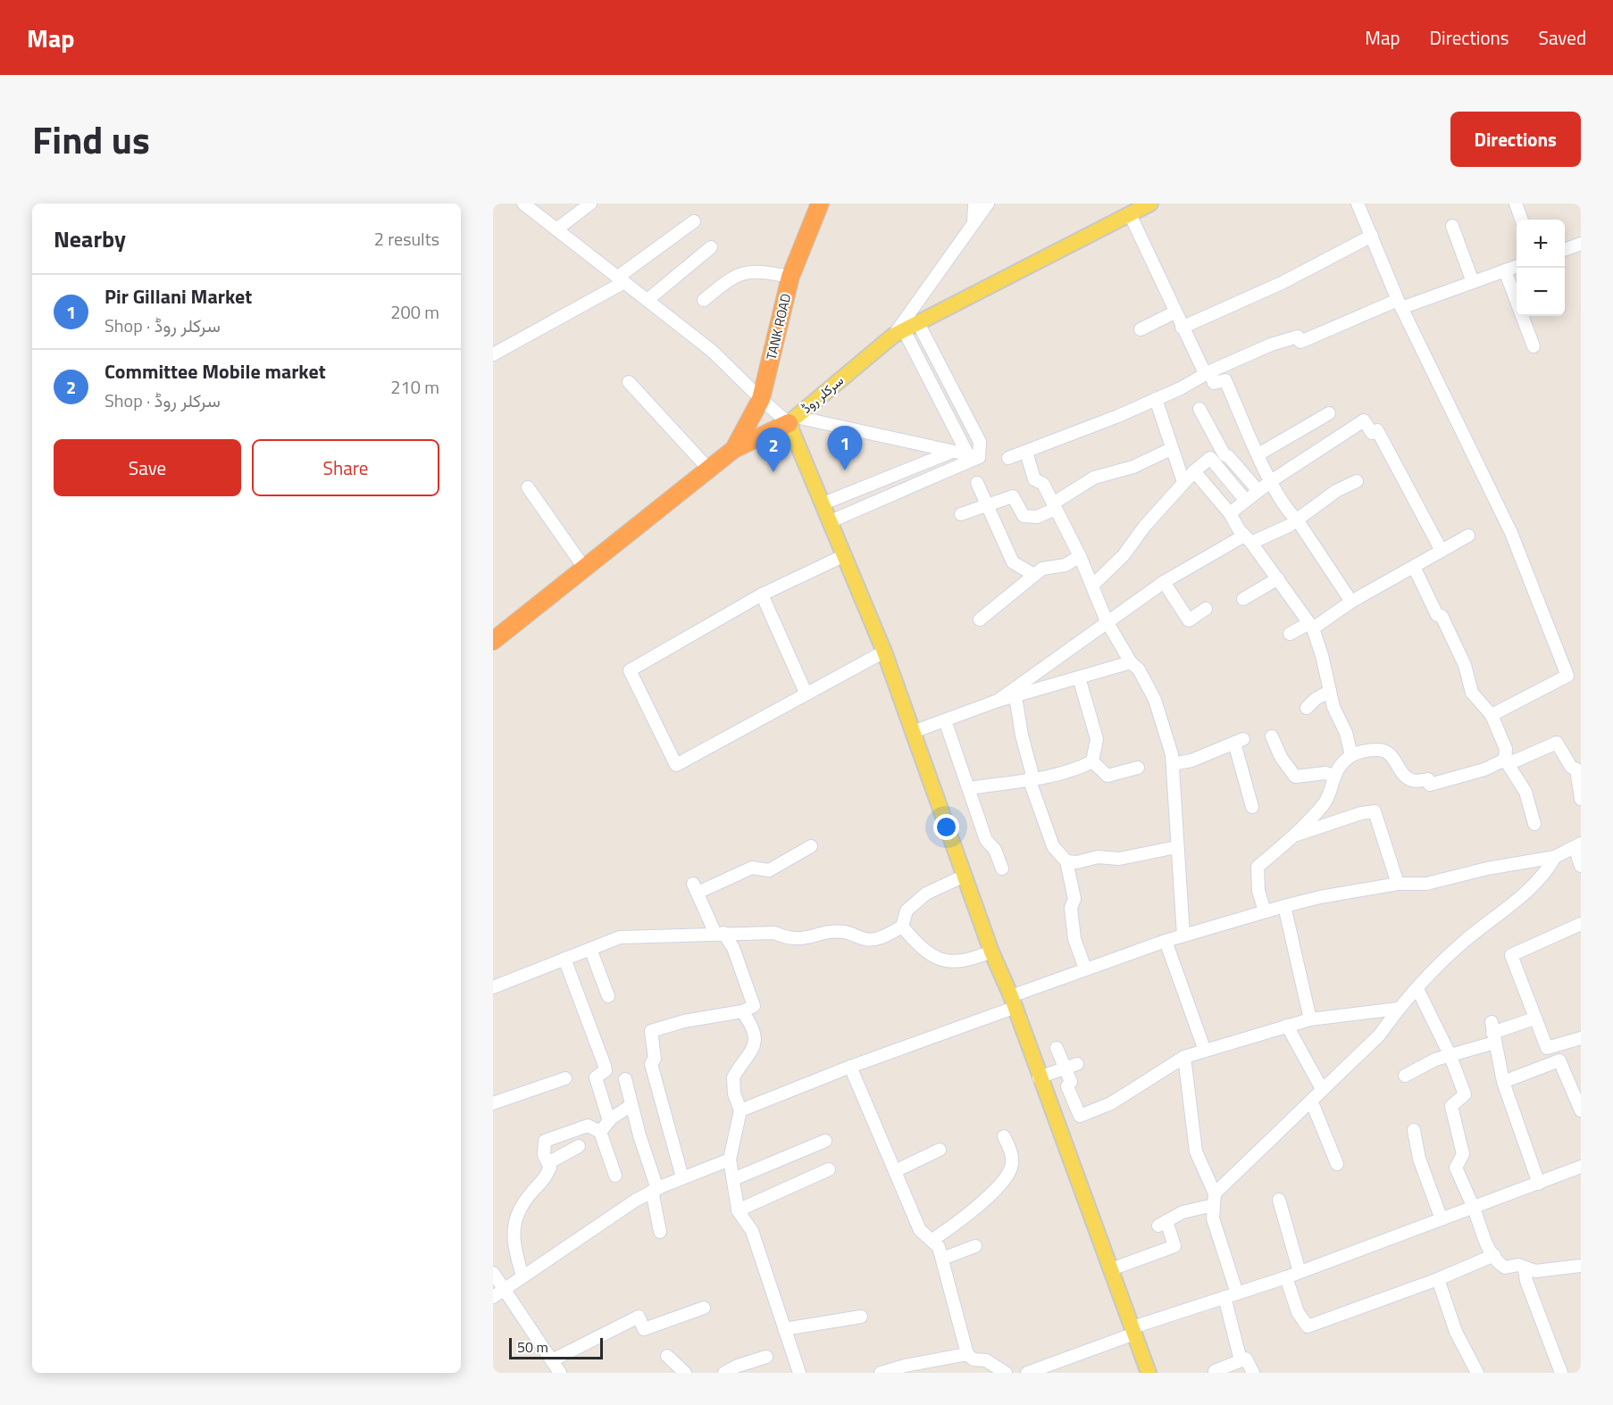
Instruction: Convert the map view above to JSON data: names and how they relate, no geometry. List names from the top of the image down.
{
  "streets": {
    "highway": ["TANK ROAD", "سرکلر روڈ"]
  },
  "crossings": [
    ["TANK ROAD", "سرکلر روڈ"]
  ],
  "scale_bar": "50 m",
  "page": {
    "header": "Map",
    "nav": ["Map", "Directions", "Saved"],
    "title": "Find us",
    "buttons": [
      "Directions",
      ["Save", "Share"]
    ],
    "heading": ["Nearby", "2 results"],
    "map_buttons": ["+", "−"],
    "list": [
      {
        "mark": "1",
        "name": "Pir Gillani Market",
        "note": "Shop · سرکلر روڈ",
        "value": "200 m"
      },
      {
        "mark": "2",
        "name": "Committee Mobile market",
        "note": "Shop · سرکلر روڈ",
        "value": "210 m"
      }
    ],
    "pins": ["1", "2"],
    "scale": "50 m"
  }
}
